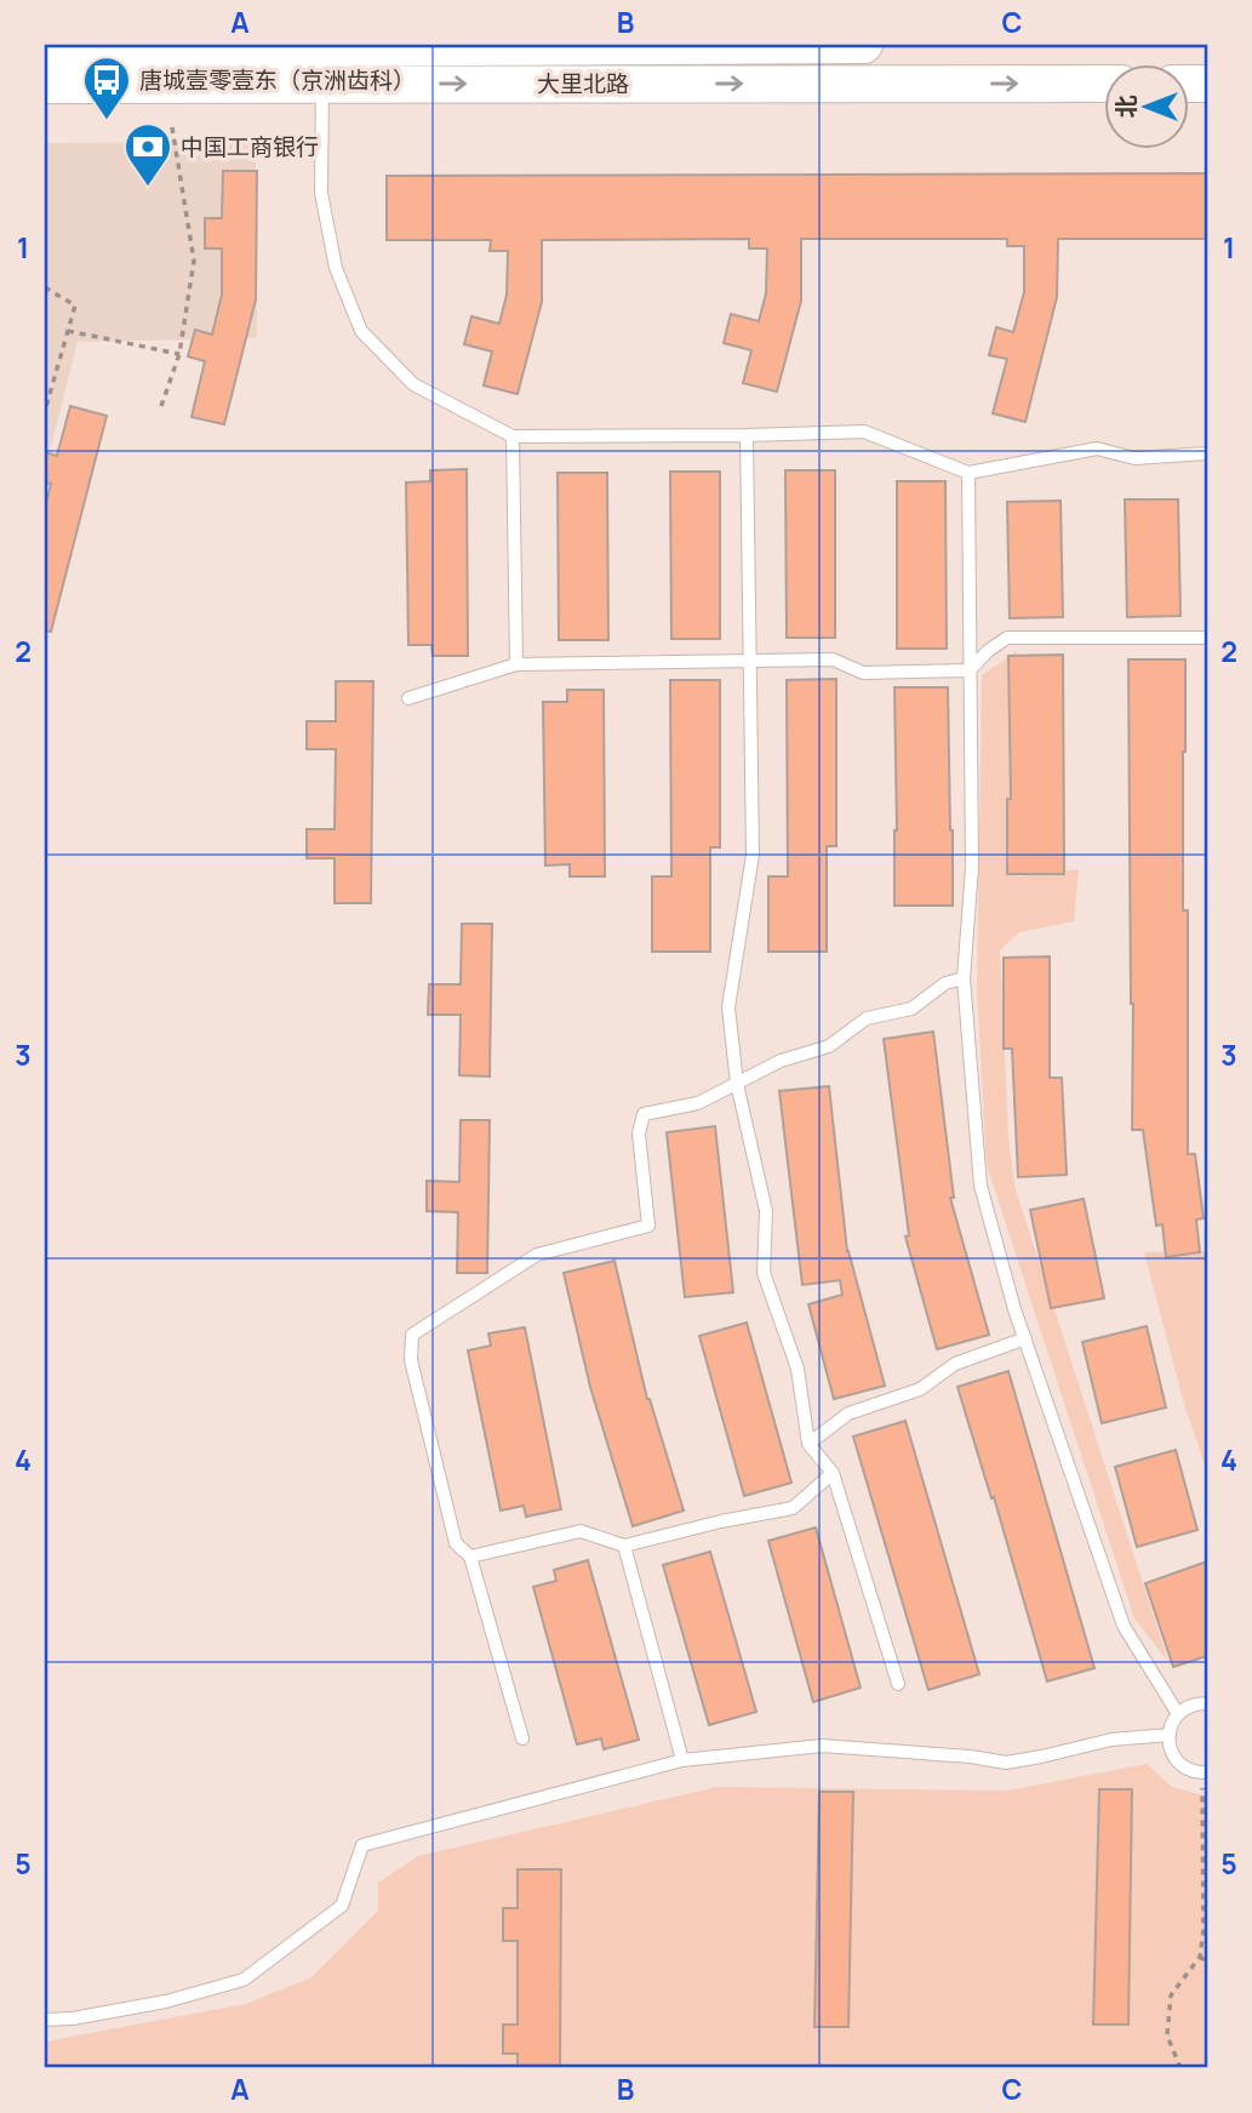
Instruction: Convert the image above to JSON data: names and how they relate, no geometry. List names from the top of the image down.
{
  "streets": {
    "main road": ["大里北路"]
  },
  "places": {
    "bus stop": ["唐城壹零壹东（京洲齿科）"],
    "bank": ["中国工商银行"]
  },
  "north": "left",
  "grid": {
    "columns": ["A", "B", "C"],
    "rows": [
      "1",
      "2",
      "3",
      "4",
      "5"
    ]
  }
}
